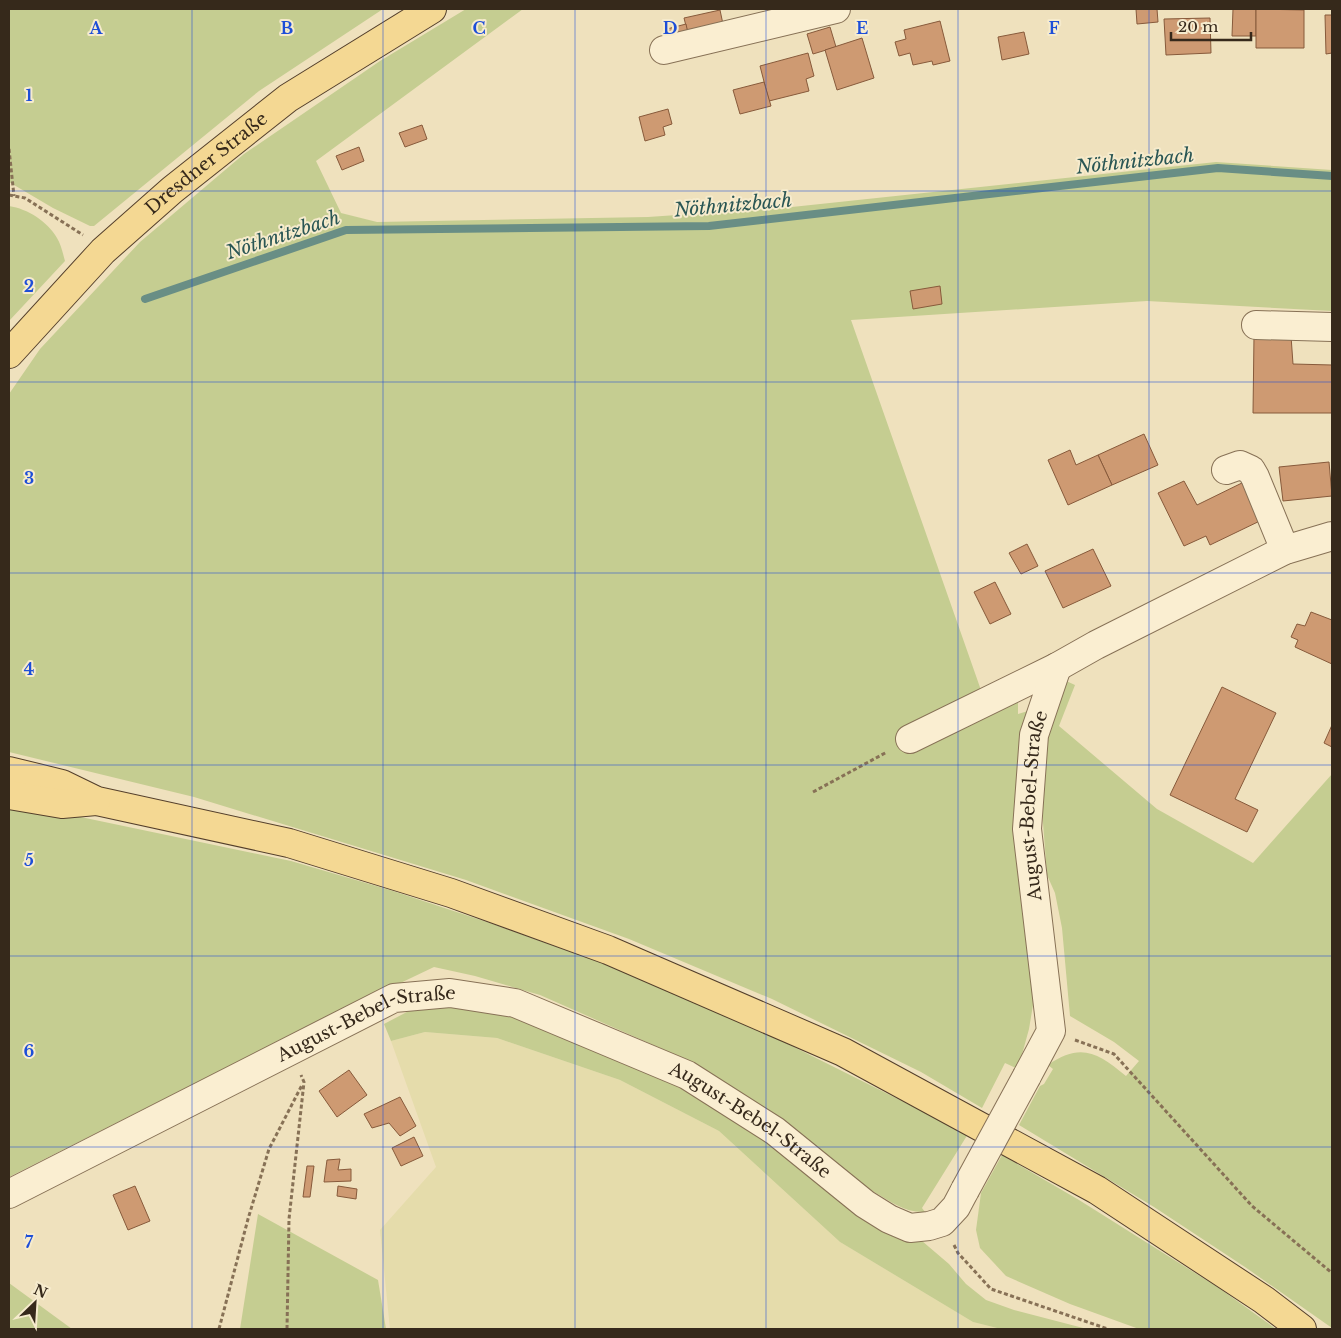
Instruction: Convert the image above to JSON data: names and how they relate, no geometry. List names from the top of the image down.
{
  "streets": {
    "main road": ["Dresdner Straße"],
    "street": ["August-Bebel-Straße"]
  },
  "water": ["Nöthnitzbach"],
  "scale_bar": "20 m",
  "north": "top right",
  "grid": {
    "columns": [
      "A",
      "B",
      "C",
      "D",
      "E",
      "F"
    ],
    "rows": [
      "1",
      "2",
      "3",
      "4",
      "5",
      "6",
      "7"
    ]
  }
}
